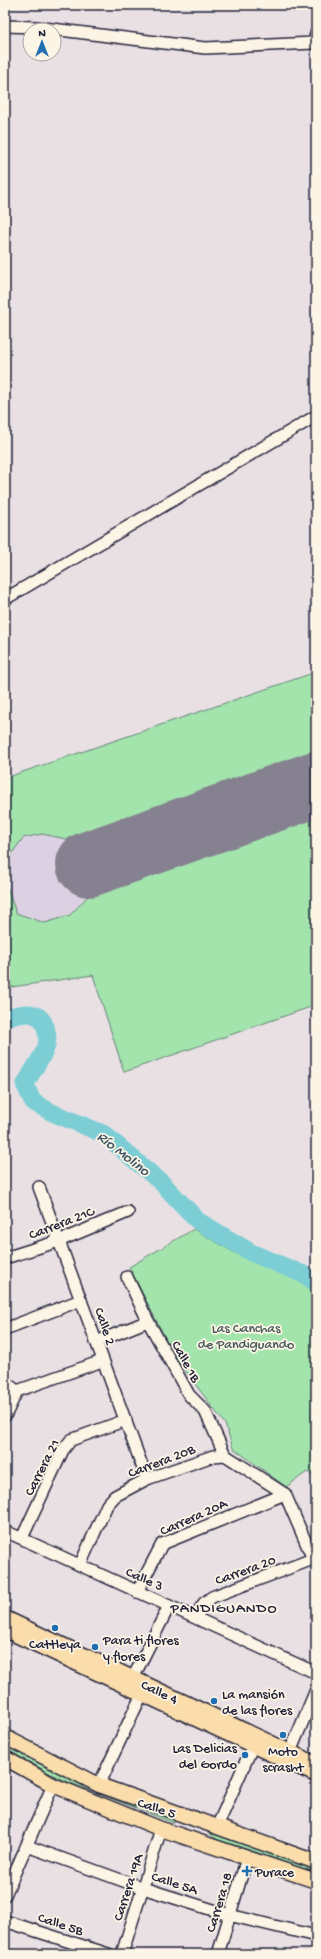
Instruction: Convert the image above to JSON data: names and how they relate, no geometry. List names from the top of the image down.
{
  "streets": {
    "main road": ["Calle 4", "Calle 5"],
    "street": [
      "Carrera 21C",
      "Calle 2",
      "Calle 1B",
      "Carrera 20B",
      "Carrera 21",
      "Carrera 20A",
      "Carrera 20",
      "Calle 3",
      "Calle 5A",
      "Carrera 19A",
      "Carrera 18",
      "Calle 5B"
    ]
  },
  "crossings": [
    ["Carrera 21C", "Calle 2"],
    ["Calle 2", "Carrera 20B"],
    ["Calle 2", "Carrera 21"],
    ["Calle 1B", "Carrera 20B"],
    ["Carrera 20B", "Calle 3"],
    ["Carrera 21", "Calle 3"],
    ["Carrera 20A", "Calle 3"],
    ["Carrera 20", "Calle 3"],
    ["Calle 5", "Carrera 19A"],
    ["Calle 5", "Carrera 18"],
    ["Calle 5A", "Carrera 19A"],
    ["Calle 5A", "Carrera 18"]
  ],
  "districts": ["PANDIGUANDO"],
  "water": ["Río Molino"],
  "parks": ["Las Canchas de Pandiguando"],
  "places": {
    "other": [
      "Cattleya",
      "Para ti flores y flores",
      "La mansión de las flores",
      "Moto scrasht",
      "Las Delicias del Gordo"
    ],
    "health": ["Purace"]
  },
  "north": "top"
}
